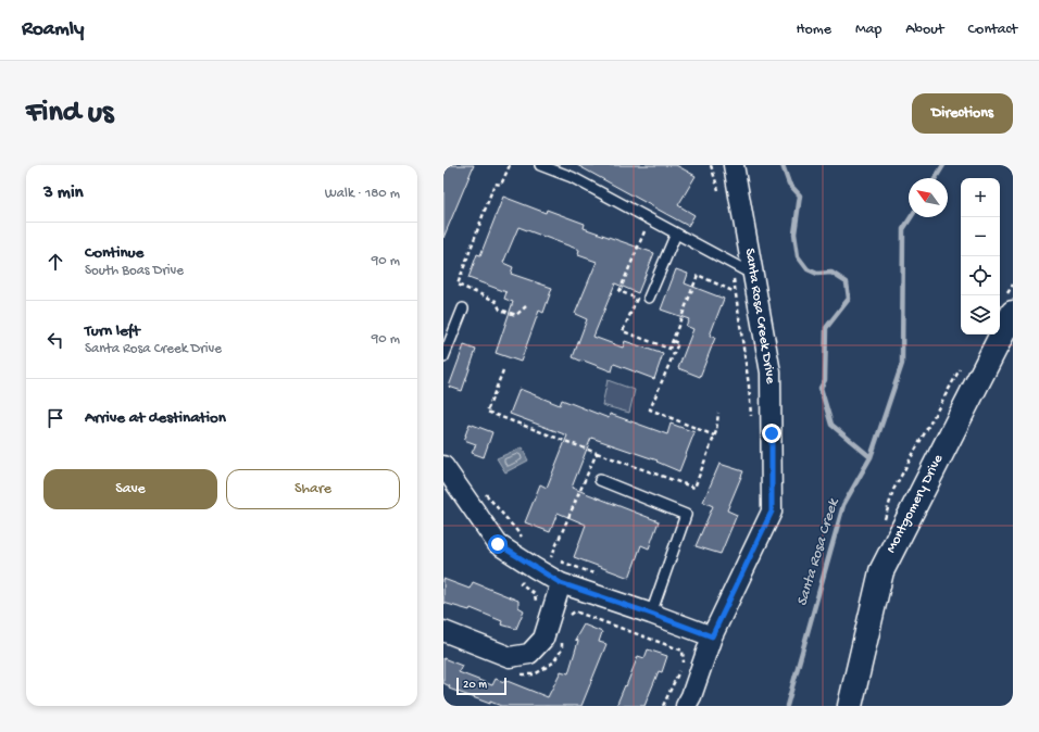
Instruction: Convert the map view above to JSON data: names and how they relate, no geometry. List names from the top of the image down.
{
  "streets": {
    "street": ["Santa Rosa Creek Drive", "Montgomery Drive"]
  },
  "water": ["Santa Rosa Creek"],
  "scale_bar": "20 m",
  "north": "top left",
  "page": {
    "header": "Roamly",
    "nav": [
      "Home",
      "Map",
      "About",
      "Contact"
    ],
    "buttons": [
      "Directions",
      ["Save", "Share"]
    ],
    "title": "Find us",
    "heading": ["3 min", "Walk · 180 m"],
    "map_buttons": ["+", "−"],
    "list": [
      ["Continue", "South Boas Drive", "90 m"],
      ["Turn left", "Santa Rosa Creek Drive", "90 m"],
      "Arrive at destination"
    ],
    "scale": "20 m"
  }
}
